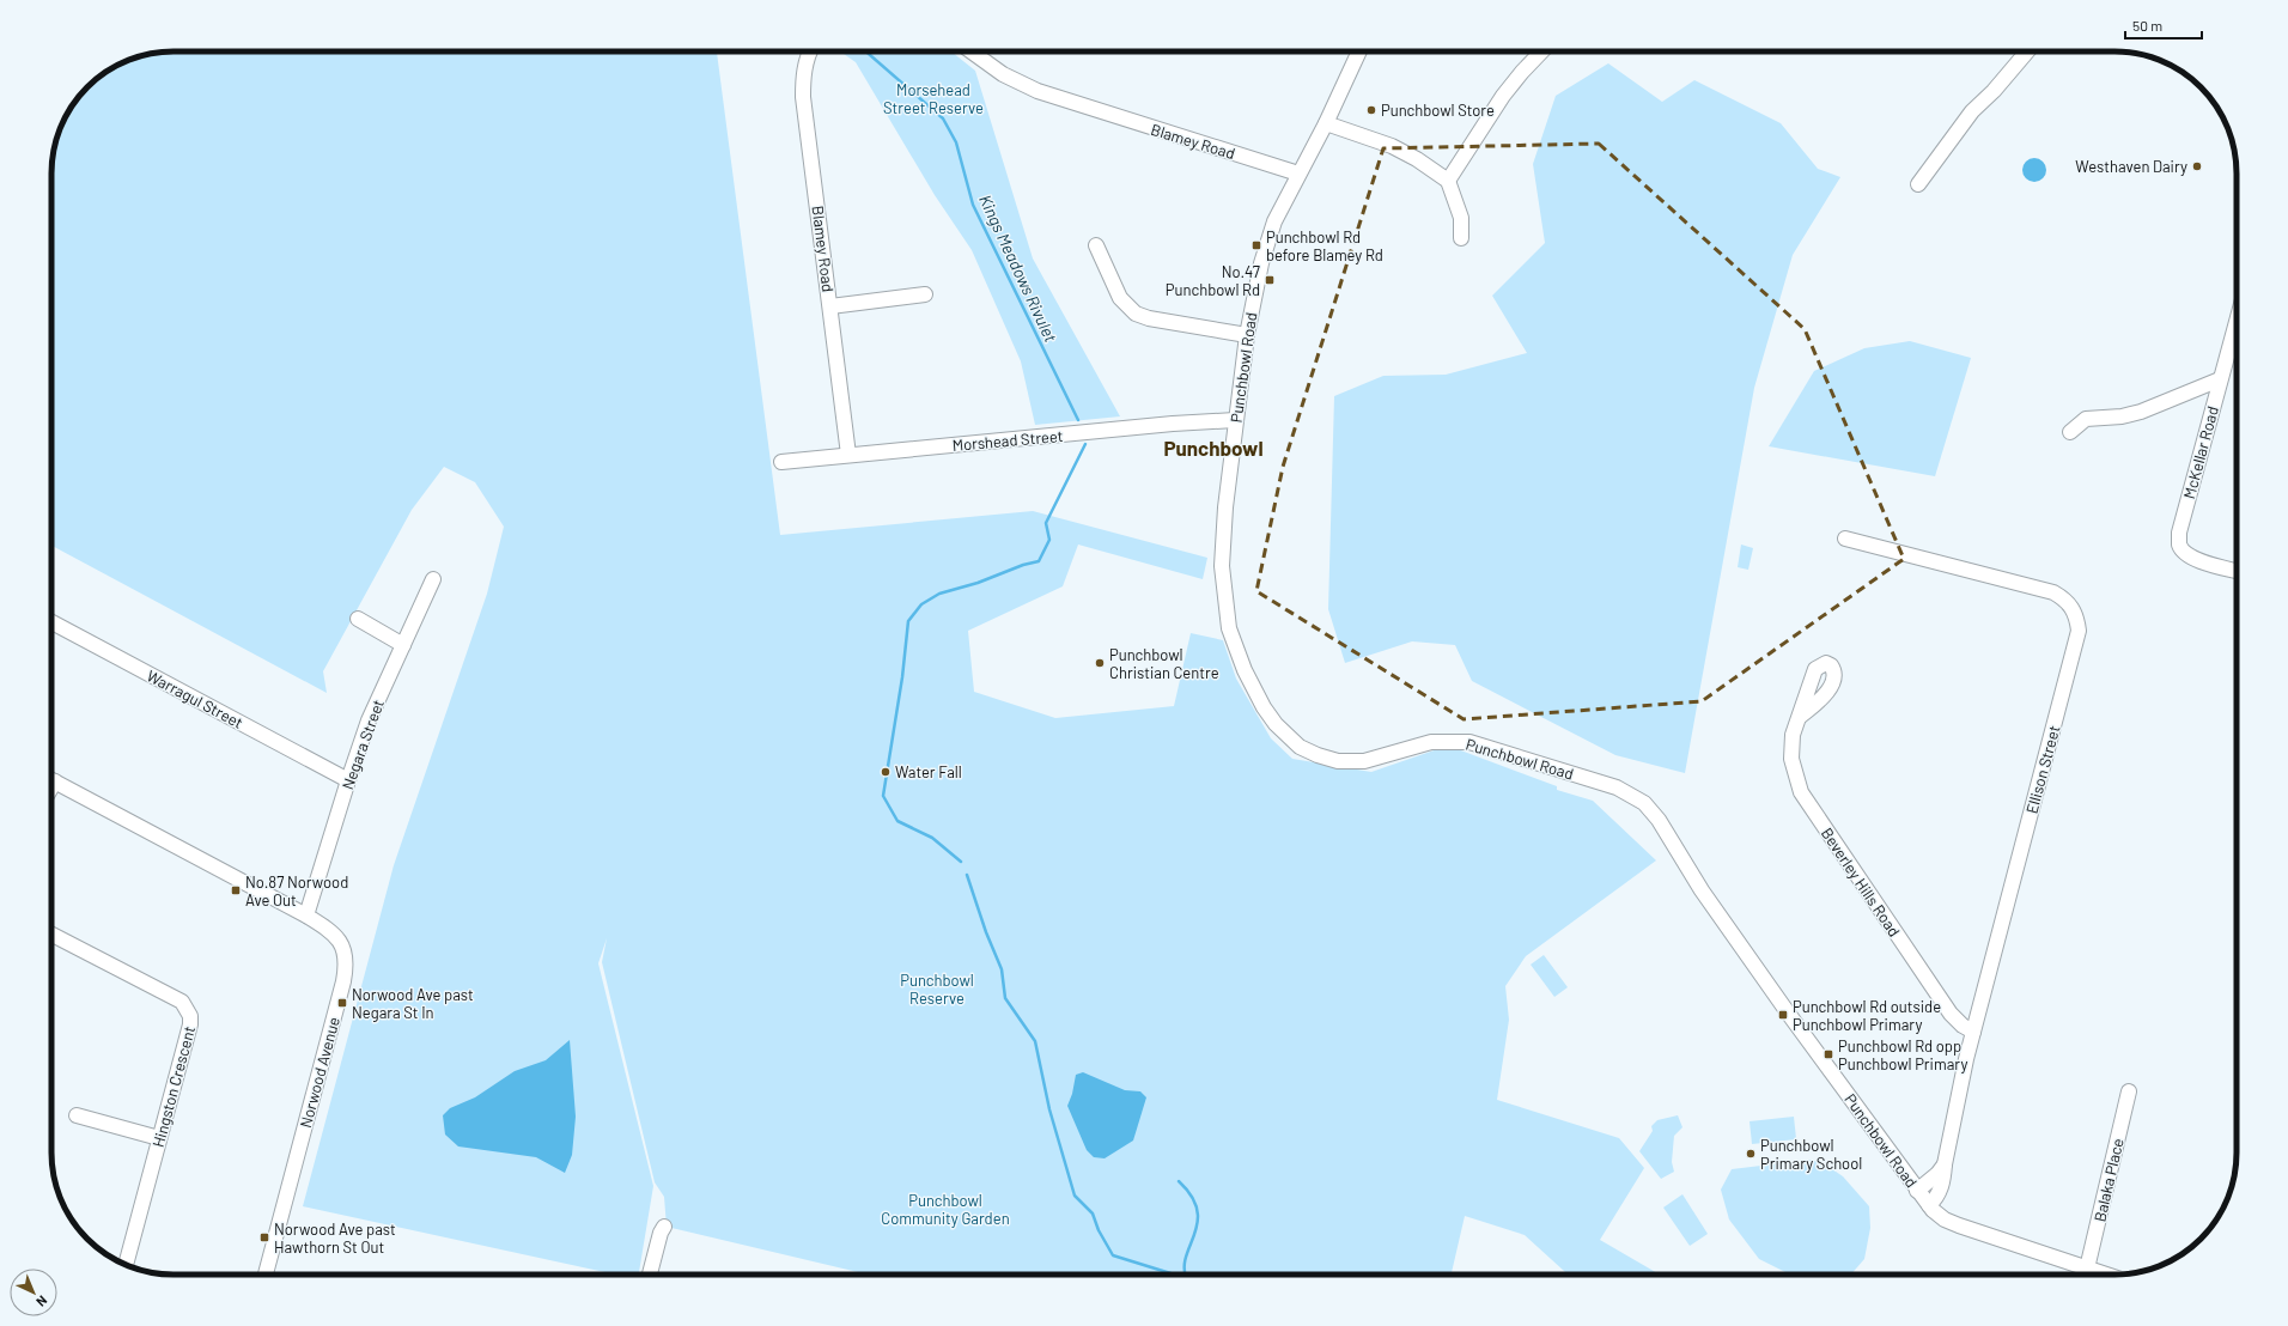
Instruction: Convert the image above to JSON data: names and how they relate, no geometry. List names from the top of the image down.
{
  "streets": {
    "street": [
      "Blamey Road",
      "Punchbowl Road",
      "Morshead Street",
      "McKellar Road",
      "Warragul Street",
      "Negara Street",
      "Ellison Street",
      "Beverley Hills Road",
      "Norwood Avenue",
      "Hingston Crescent",
      "Balaka Place"
    ]
  },
  "crossings": [
    ["Blamey Road", "Punchbowl Road"],
    ["Blamey Road", "Morshead Street"],
    ["Punchbowl Road", "Morshead Street"],
    ["Punchbowl Road", "Ellison Street"],
    ["Punchbowl Road", "Balaka Place"],
    ["Warragul Street", "Negara Street"],
    ["Negara Street", "Norwood Avenue"],
    ["Ellison Street", "Beverley Hills Road"]
  ],
  "districts": ["Punchbowl"],
  "water": ["Kings Meadows Rivulet"],
  "parks": ["Morsehead Street Reserve", "Punchbowl Reserve", "Punchbowl Community Garden"],
  "places": {
    "other": [
      "Punchbowl Store",
      "Westhaven Dairy",
      "Punchbowl Christian Centre",
      "Water Fall",
      "Punchbowl Primary School"
    ],
    "transit": [
      "Punchbowl Rd before Blamey Rd",
      "No.47 Punchbowl Rd",
      "No.87 Norwood Ave Out",
      "Norwood Ave past Negara St In",
      "Punchbowl Rd outside Punchbowl Primary",
      "Punchbowl Rd opp Punchbowl Primary",
      "Norwood Ave past Hawthorn St Out"
    ]
  },
  "scale_bar": "50 m",
  "north": "bottom right"
}
